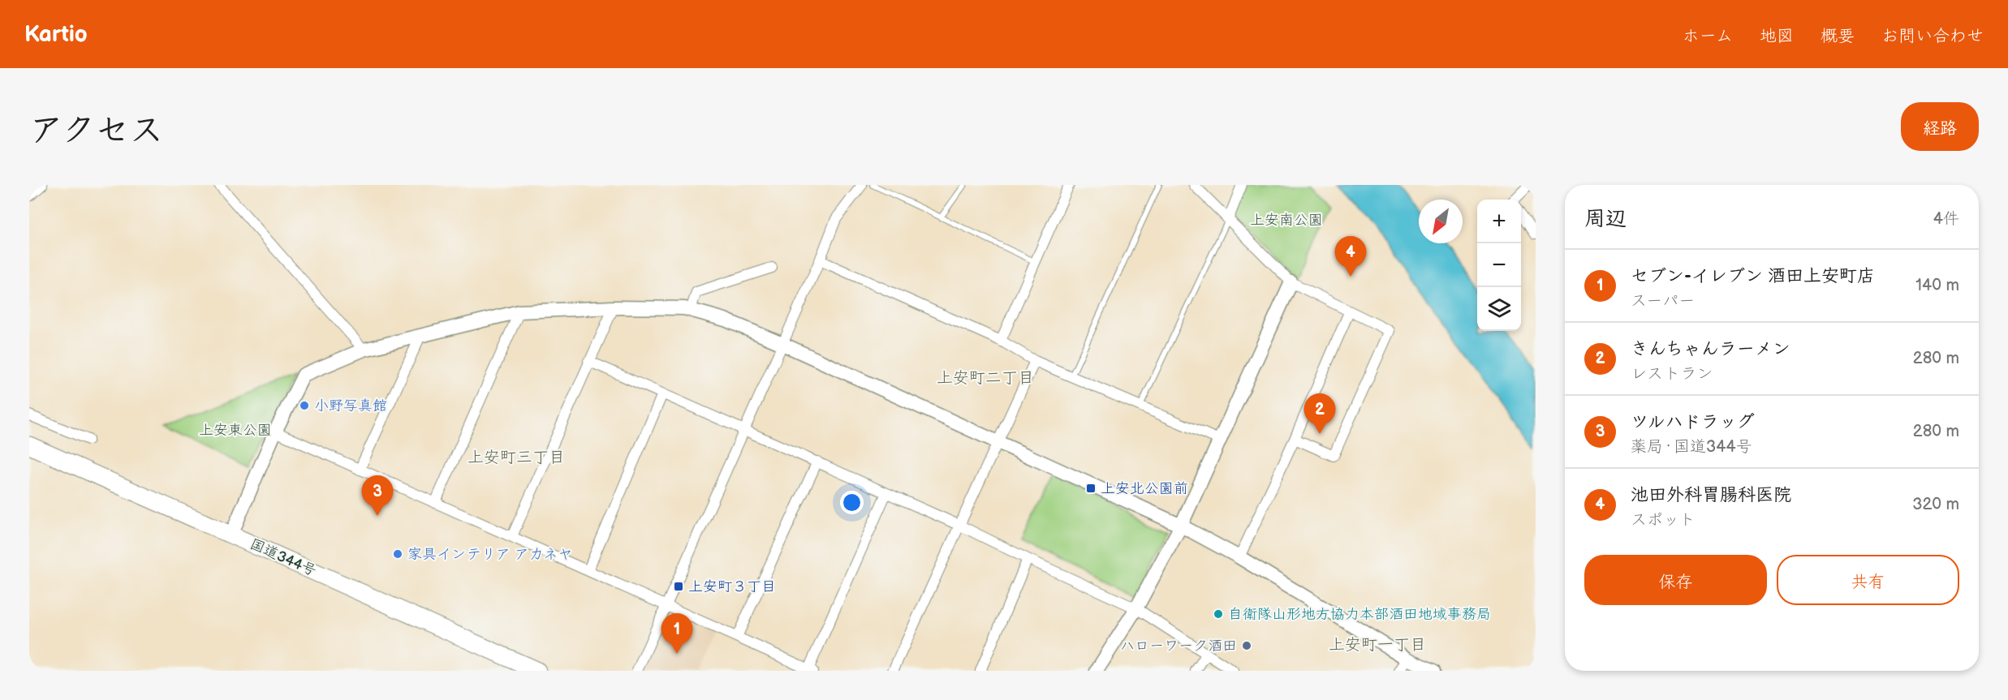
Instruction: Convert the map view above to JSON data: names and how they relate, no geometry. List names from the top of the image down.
{
  "streets": {
    "highway": ["国道344号"]
  },
  "districts": ["上安町二丁目", "上安町三丁目", "上安町一丁目"],
  "parks": ["上安南公園", "上安東公園"],
  "places": {
    "other": [
      "小野写真館",
      "家具インテリア アカネヤ",
      "自衛隊山形地方協力本部酒田地域事務局",
      "ハローワーク酒田"
    ],
    "transit": ["上安北公園前", "上安町３丁目"]
  },
  "north": "bottom left",
  "page": {
    "header": "Kartio",
    "nav": [
      "ホーム",
      "地図",
      "概要",
      "お問い合わせ"
    ],
    "title": "アクセス",
    "buttons": [
      "経路",
      ["保存", "共有"]
    ],
    "heading": ["周辺", "4件"],
    "map_buttons": ["+", "−"],
    "pins": [
      "4",
      "2",
      "3",
      "1"
    ],
    "list": [
      {
        "mark": "1",
        "name": "セブン-イレブン 酒田上安町店",
        "note": "スーパー",
        "value": "140 m"
      },
      {
        "mark": "2",
        "name": "きんちゃんラーメン",
        "note": "レストラン",
        "value": "280 m"
      },
      {
        "mark": "3",
        "name": "ツルハドラッグ",
        "note": "薬局 · 国道344号",
        "value": "280 m"
      },
      {
        "mark": "4",
        "name": "池田外科胃腸科医院",
        "note": "スポット",
        "value": "320 m"
      }
    ]
  }
}
